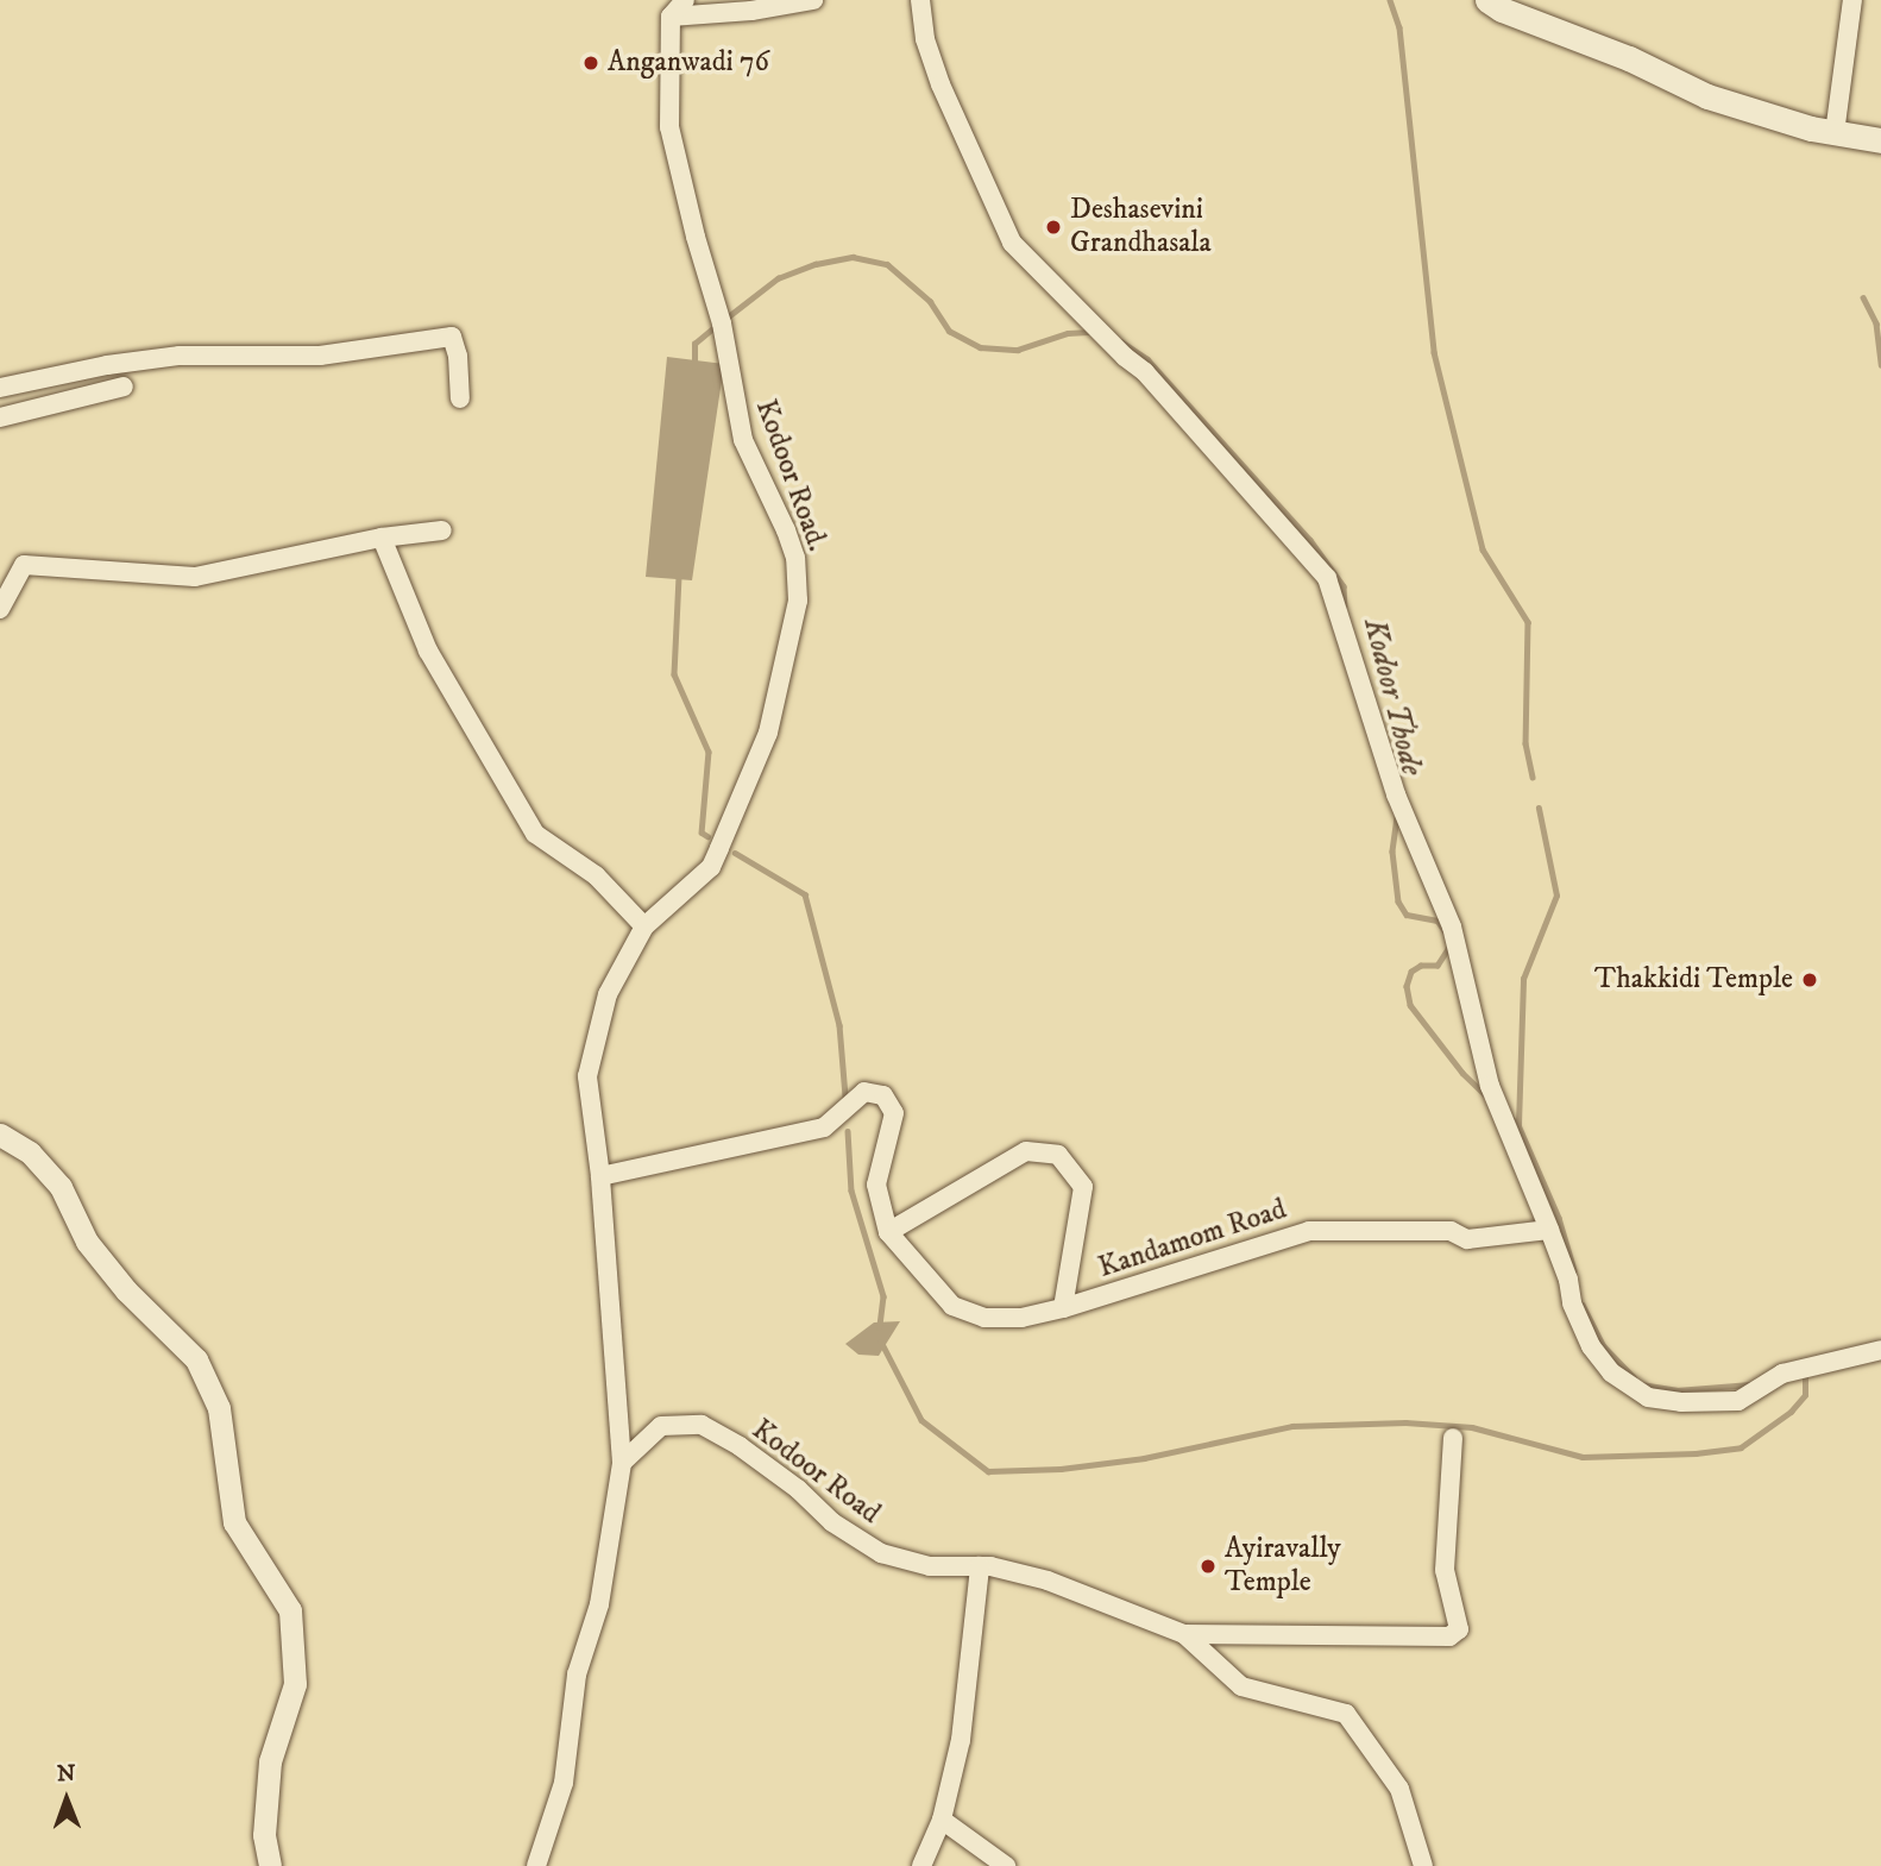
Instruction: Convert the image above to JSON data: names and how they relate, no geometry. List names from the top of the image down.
{
  "streets": {
    "street": ["Kodoor Road.", "Kandamom Road", "Kodoor Road"]
  },
  "crossings": [
    ["Kodoor Road.", "Kandamom Road"]
  ],
  "water": ["Kodoor Thode"],
  "places": [
    "Anganwadi 76",
    "Deshasevini Grandhasala",
    "Thakkidi Temple",
    "Ayiravally Temple"
  ],
  "north": "top"
}
